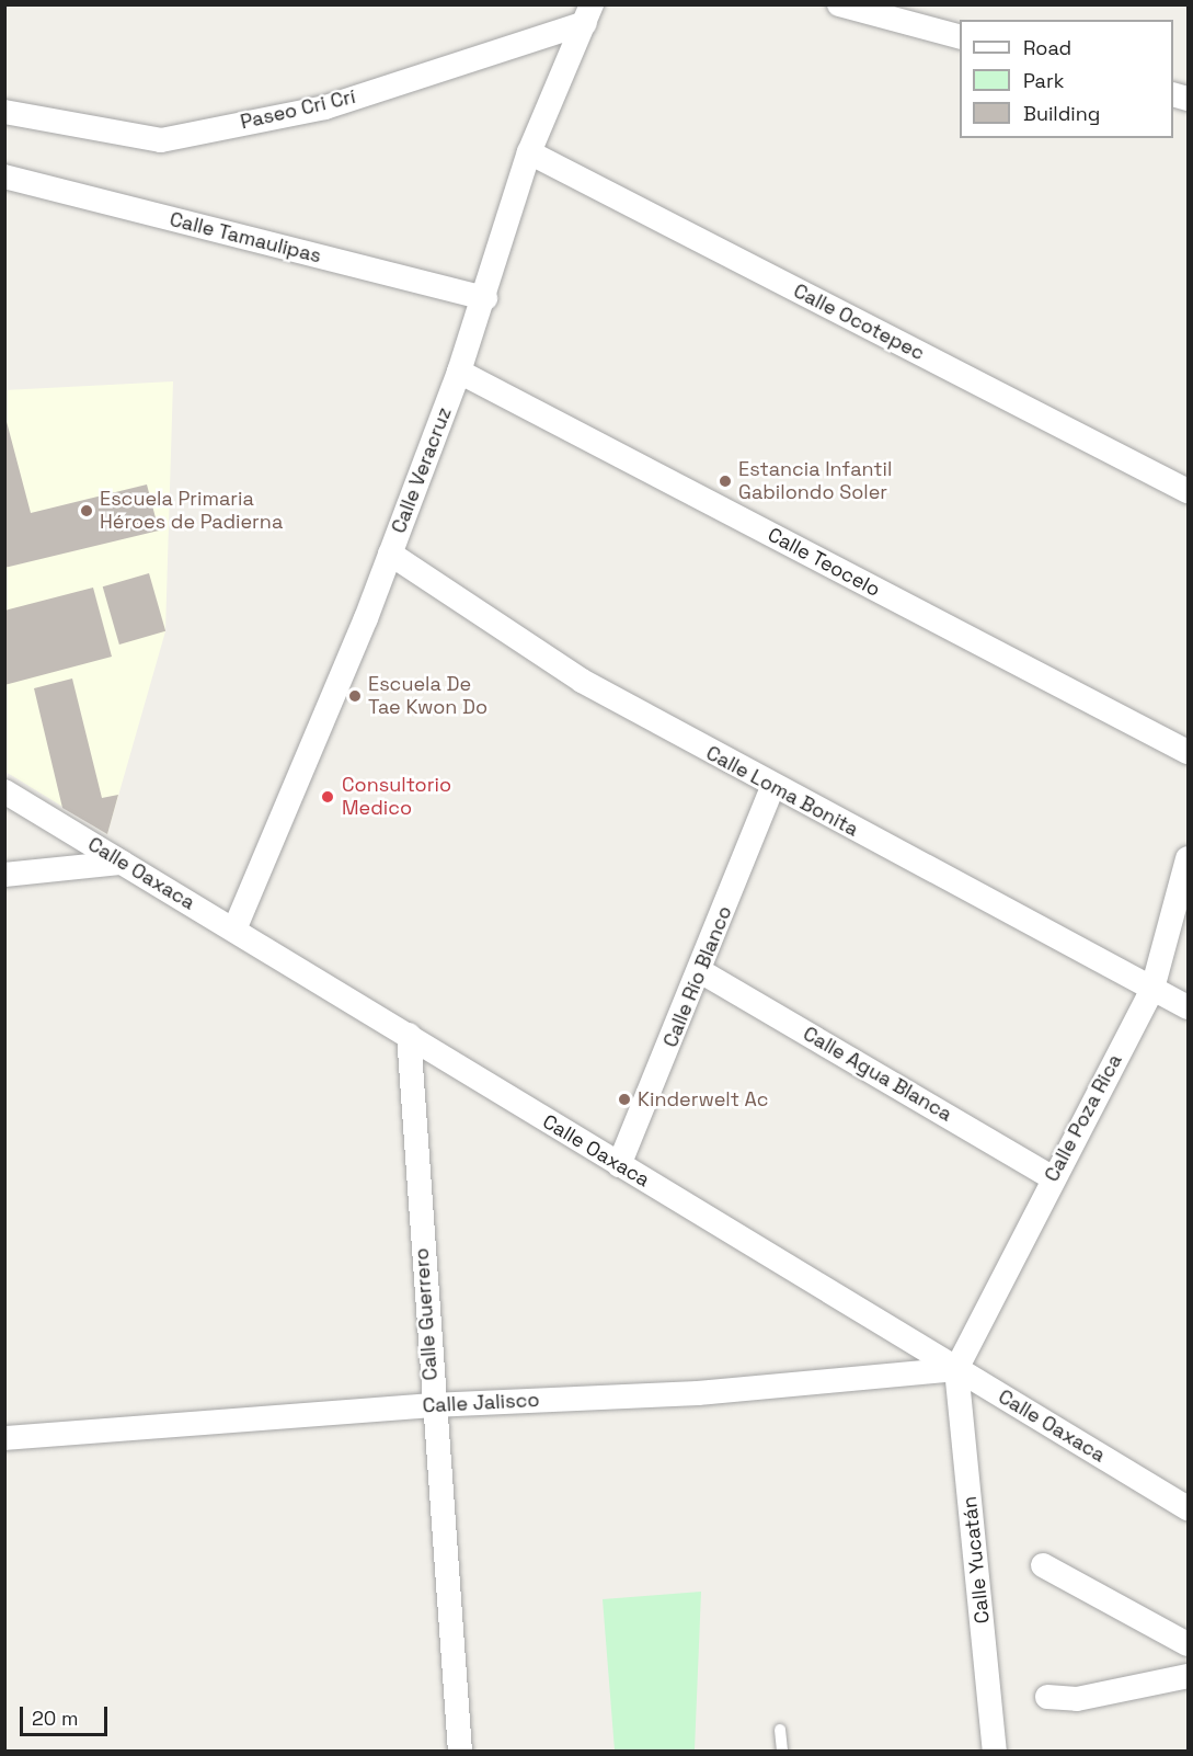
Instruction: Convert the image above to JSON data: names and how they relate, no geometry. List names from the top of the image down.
{
  "streets": {
    "street": [
      "Paseo Cri Crí",
      "Calle Tamaulipas",
      "Calle Ocotepec",
      "Calle Veracruz",
      "Calle Teocelo",
      "Calle Loma Bonita",
      "Calle Oaxaca",
      "Calle Río Blanco",
      "Calle Agua Blanca",
      "Calle Poza Rica",
      "Calle Guerrero",
      "Calle Jalisco",
      "Calle Yucatán"
    ]
  },
  "crossings": [
    ["Paseo Cri Crí", "Calle Veracruz"],
    ["Calle Tamaulipas", "Calle Veracruz"],
    ["Calle Ocotepec", "Calle Veracruz"],
    ["Calle Veracruz", "Calle Teocelo"],
    ["Calle Veracruz", "Calle Loma Bonita"],
    ["Calle Veracruz", "Calle Oaxaca"],
    ["Calle Loma Bonita", "Calle Río Blanco"],
    ["Calle Loma Bonita", "Calle Poza Rica"],
    ["Calle Oaxaca", "Calle Río Blanco"],
    ["Calle Oaxaca", "Calle Poza Rica"],
    ["Calle Oaxaca", "Calle Guerrero"],
    ["Calle Oaxaca", "Calle Jalisco"],
    ["Calle Oaxaca", "Calle Yucatán"],
    ["Calle Río Blanco", "Calle Agua Blanca"],
    ["Calle Agua Blanca", "Calle Poza Rica"],
    ["Calle Poza Rica", "Calle Jalisco"],
    ["Calle Poza Rica", "Calle Yucatán"],
    ["Calle Guerrero", "Calle Jalisco"],
    ["Calle Jalisco", "Calle Yucatán"]
  ],
  "places": [
    "Estancia Infantil Gabilondo Soler",
    "Escuela Primaria Héroes de Padierna",
    "Escuela De Tae Kwon Do",
    "Consultorio Medico",
    "Kinderwelt Ac"
  ],
  "legend": ["Road", "Park", "Building"],
  "scale_bar": "20 m"
}
